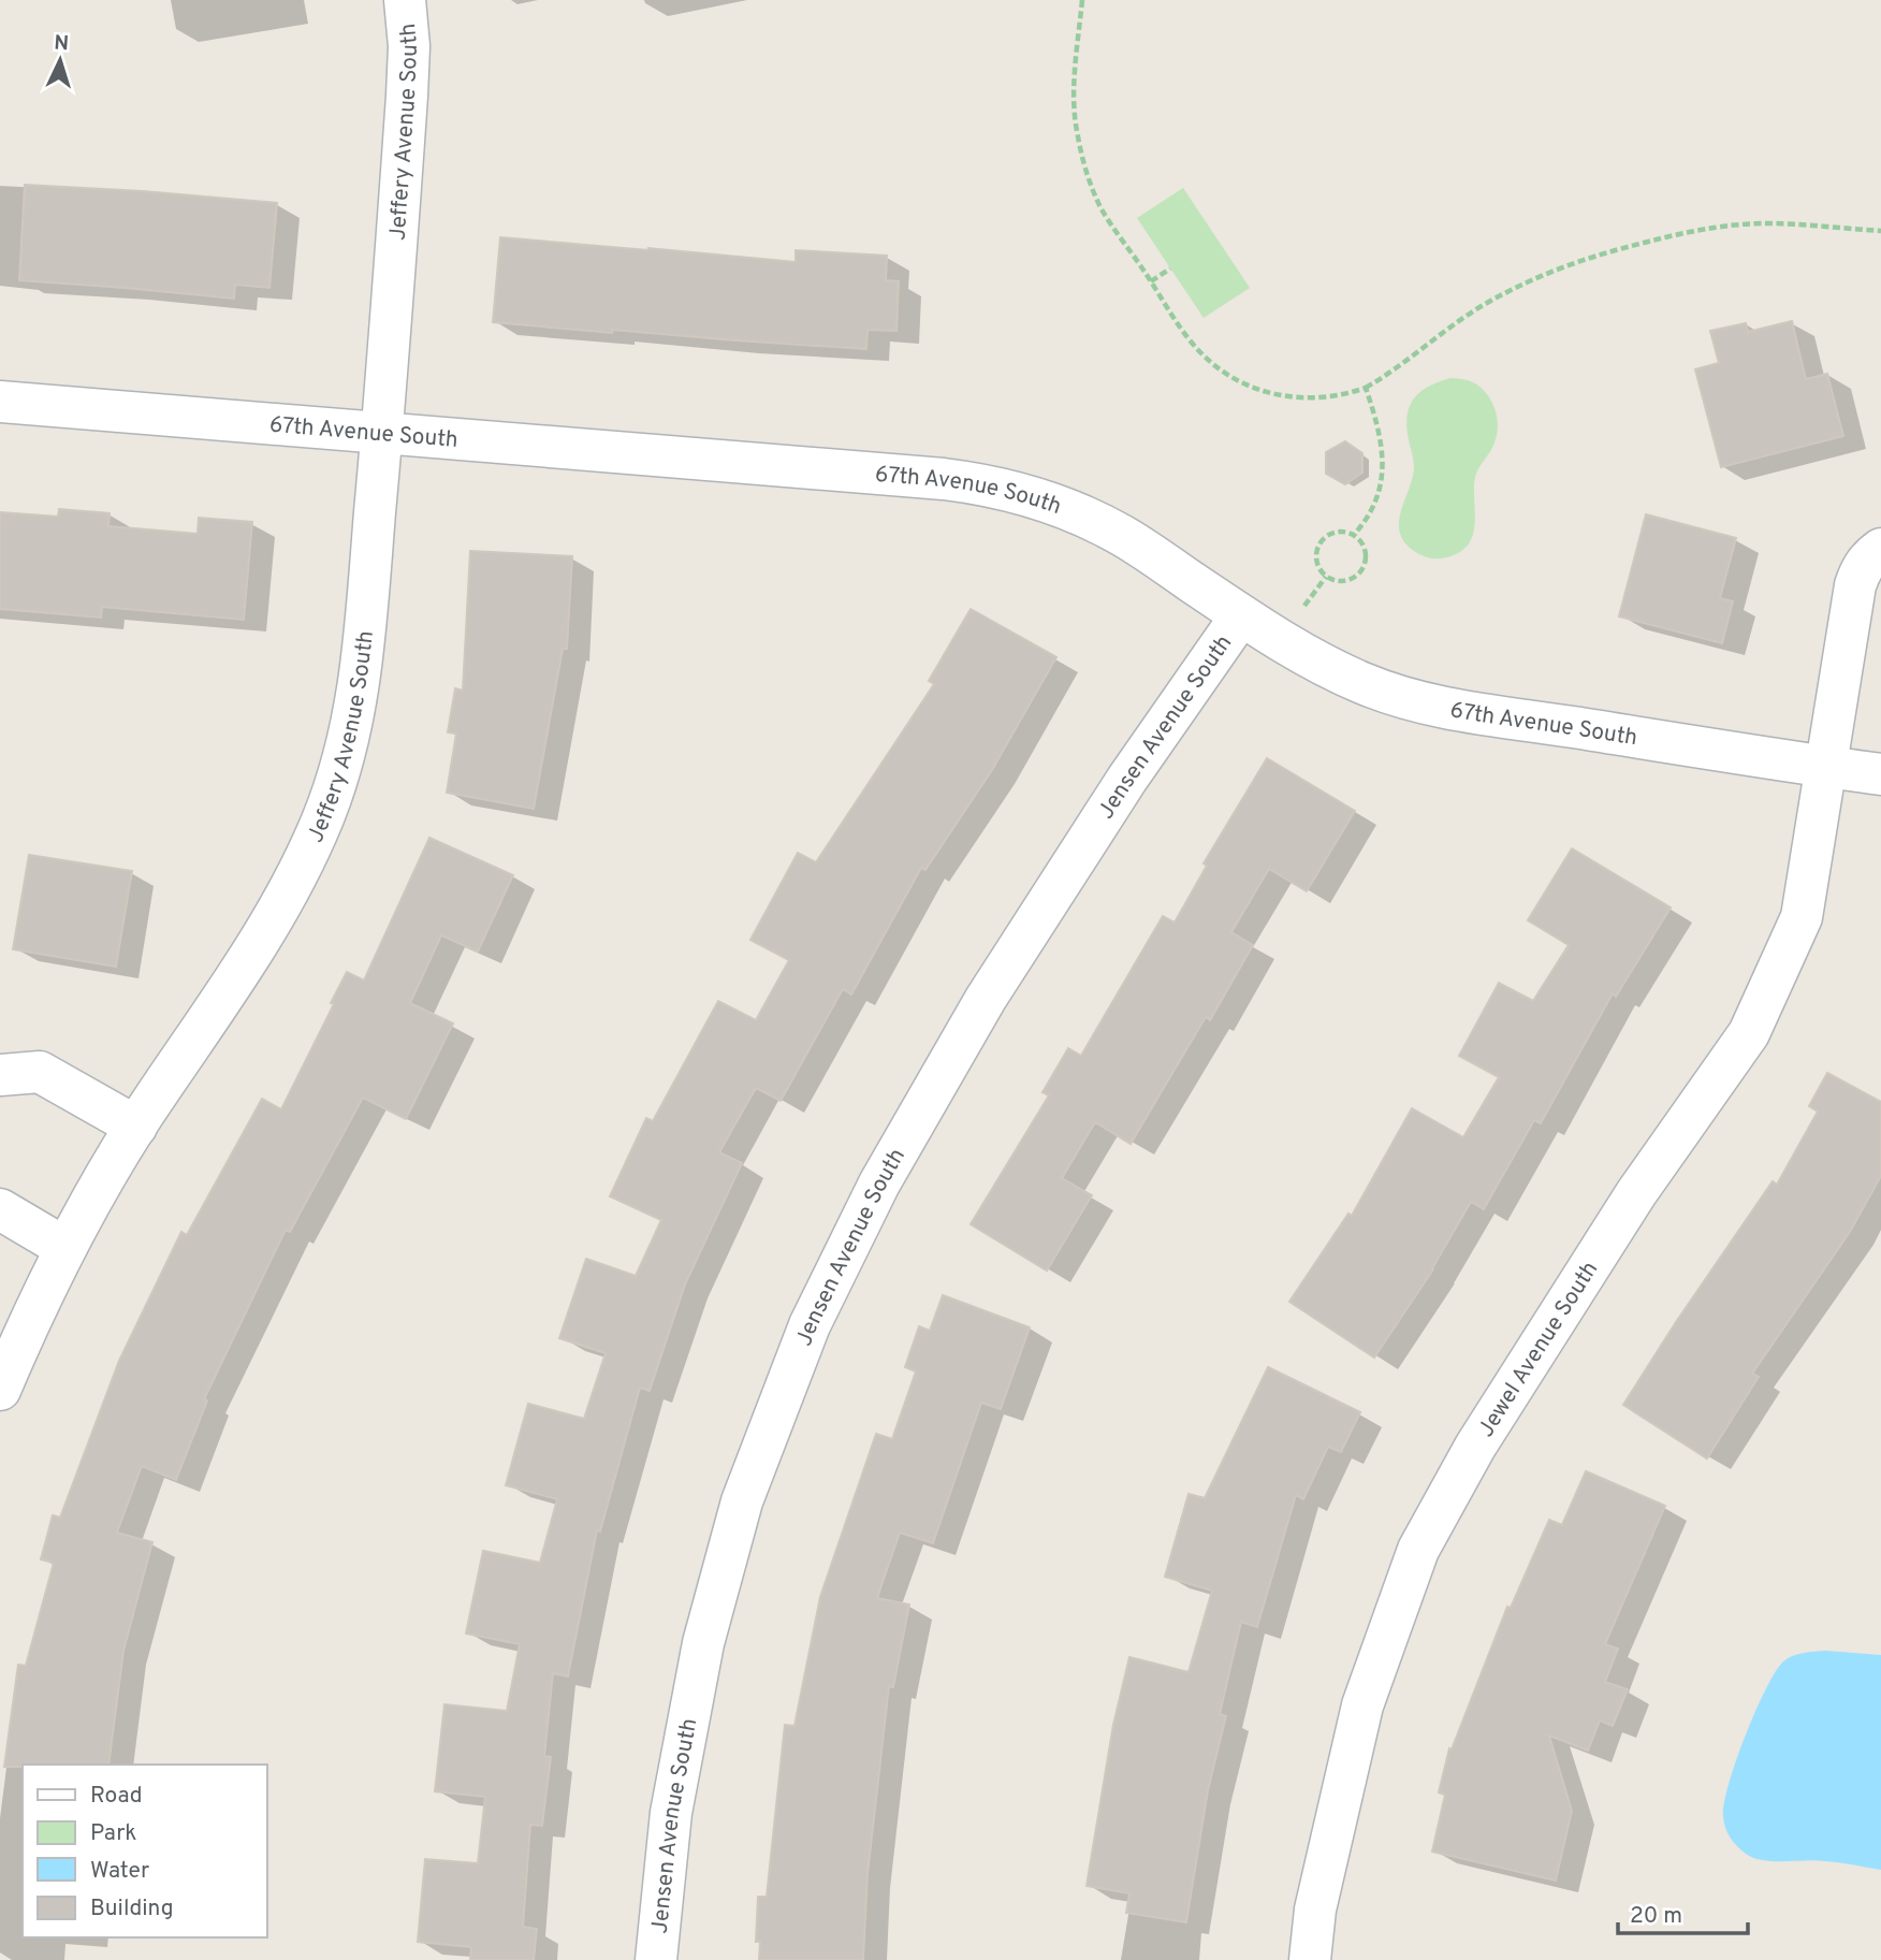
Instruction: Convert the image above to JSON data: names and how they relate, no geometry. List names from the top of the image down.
{
  "streets": {
    "street": [
      "Jeffery Avenue South",
      "67th Avenue South",
      "Jensen Avenue South",
      "Jewel Avenue South"
    ]
  },
  "crossings": [
    ["Jeffery Avenue South", "67th Avenue South"],
    ["67th Avenue South", "Jensen Avenue South"],
    ["67th Avenue South", "Jewel Avenue South"]
  ],
  "legend": [
    "Road",
    "Park",
    "Water",
    "Building"
  ],
  "scale_bar": "20 m",
  "north": "top"
}
